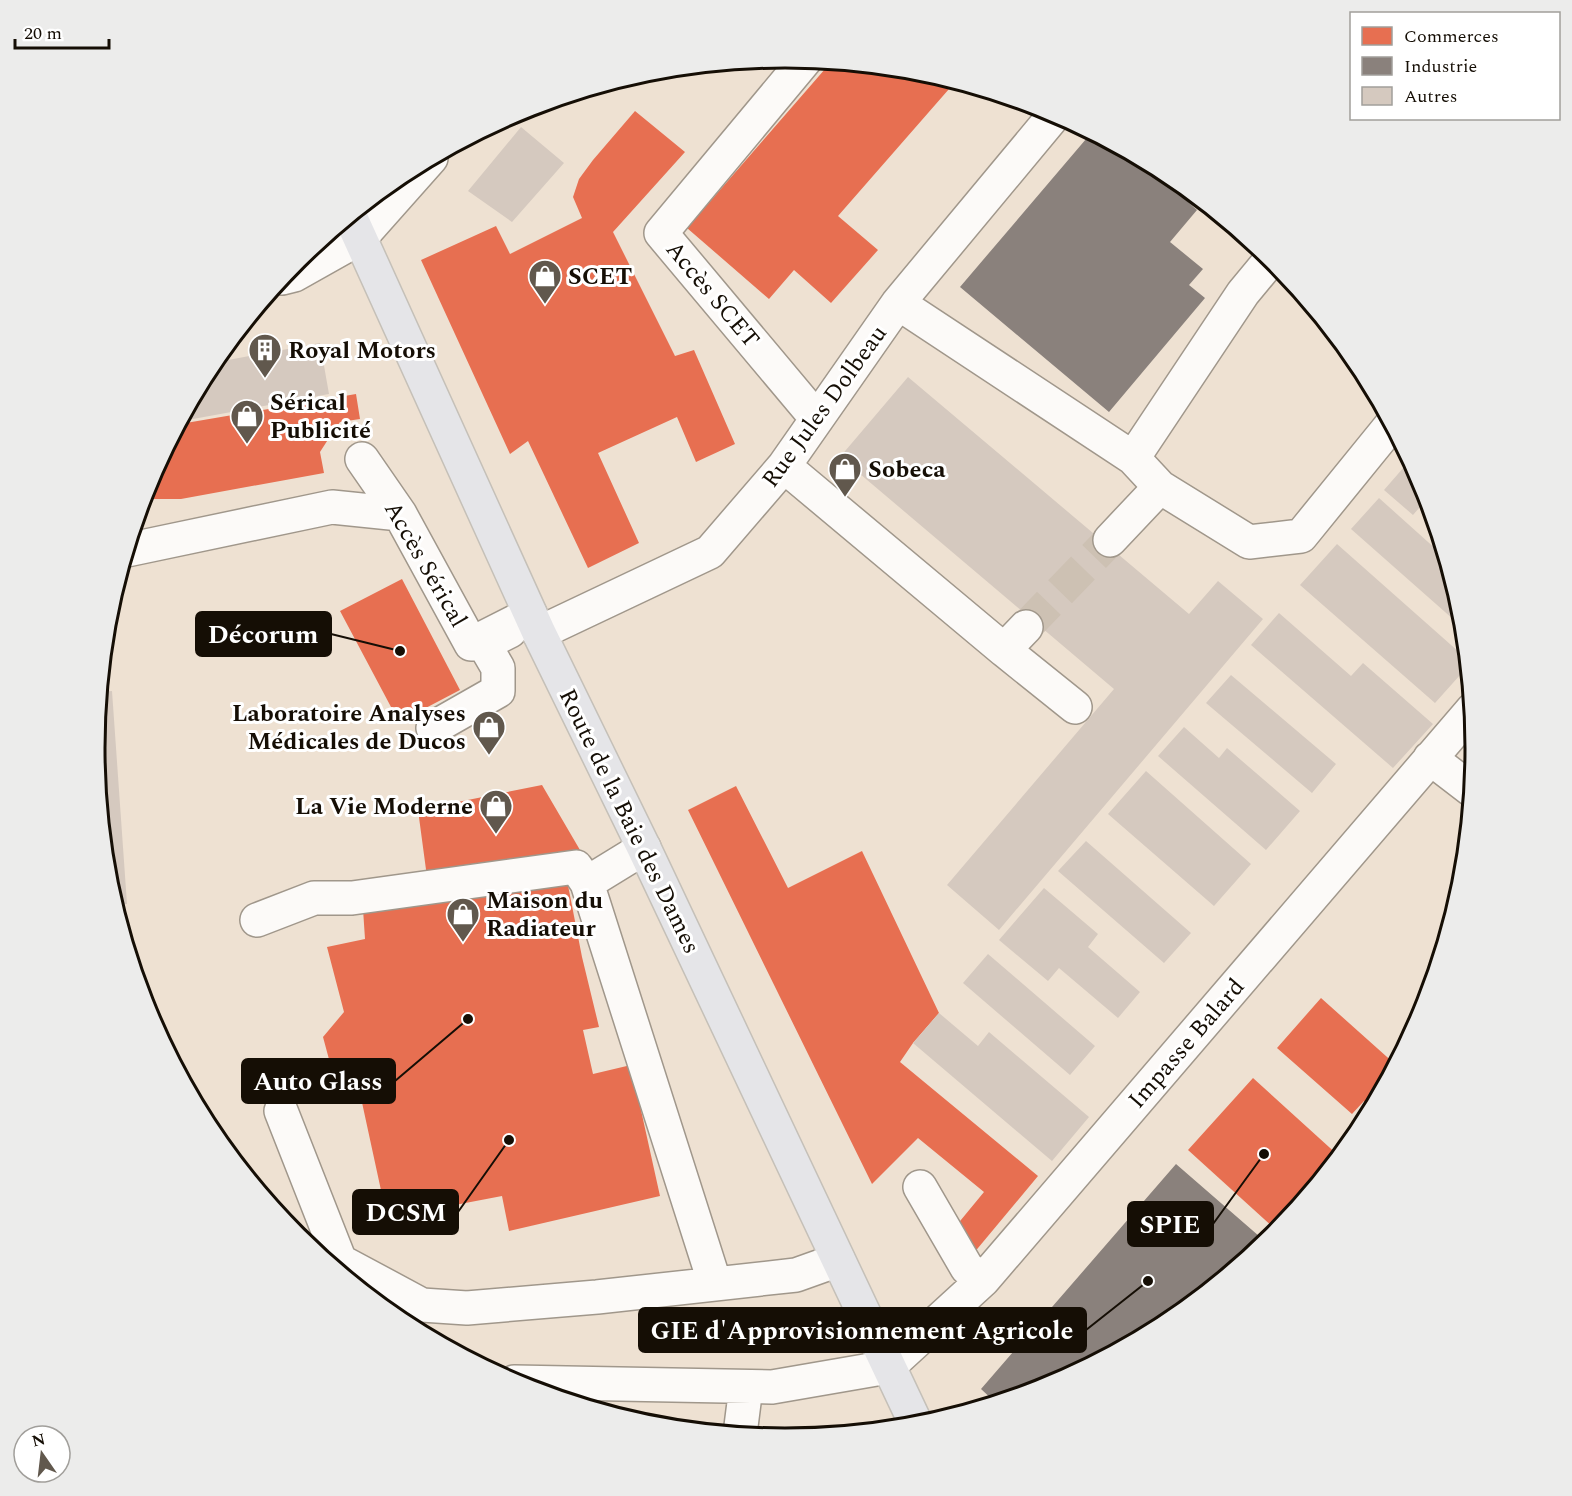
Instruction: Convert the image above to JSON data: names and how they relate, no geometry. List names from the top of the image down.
{
  "streets": {
    "main road": ["Route de la Baie des Dames"],
    "street": [
      "Accès SCET",
      "Rue Jules Dolbeau",
      "Accès Sérical",
      "Impasse Balard"
    ]
  },
  "crossings": [
    ["Accès SCET", "Rue Jules Dolbeau"],
    ["Rue Jules Dolbeau", "Accès Sérical"],
    ["Rue Jules Dolbeau", "Route de la Baie des Dames"],
    ["Accès Sérical", "Route de la Baie des Dames"],
    ["Route de la Baie des Dames", "Impasse Balard"]
  ],
  "places": {
    "shop": [
      "SCET",
      "Sérical Publicité",
      "Sobeca",
      "Laboratoire Analyses Médicales de Ducos",
      "La Vie Moderne",
      "Maison du Radiateur"
    ],
    "building": ["Royal Motors"],
    "other": [
      "Décorum",
      "Auto Glass",
      "DCSM",
      "SPIE",
      "GIE d'Approvisionnement Agricole"
    ]
  },
  "legend": ["Commerces", "Industrie", "Autres"],
  "scale_bar": "20 m",
  "north": "top"
}
